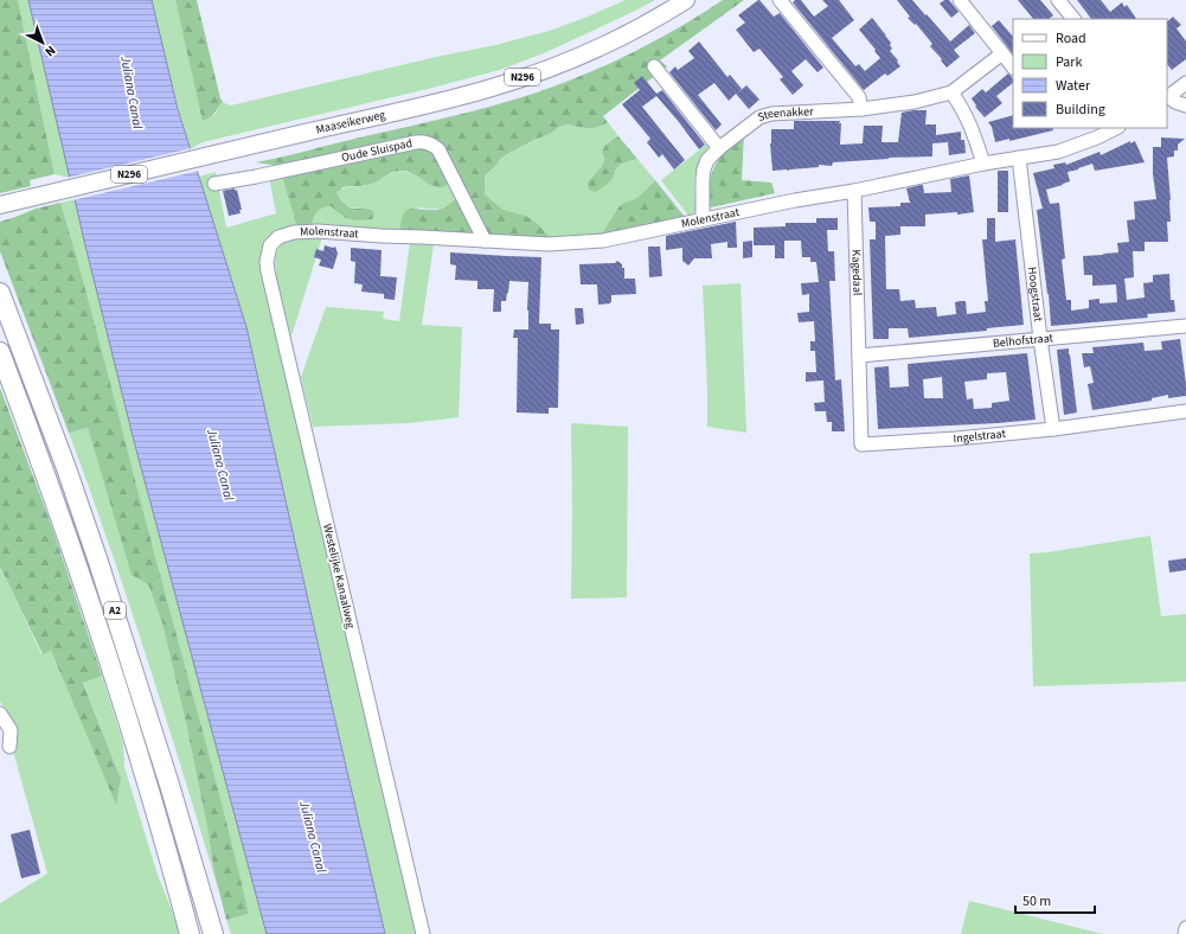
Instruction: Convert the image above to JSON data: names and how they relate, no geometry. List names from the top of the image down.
{
  "streets": {
    "highway": ["A2"],
    "main road": ["N296", "Maaseikerweg"],
    "street": [
      "Steenakker",
      "Oude Sluispad",
      "Molenstraat",
      "Kagedaal",
      "Hoogstraat",
      "Belhofstraat",
      "Ingelstraat",
      "Westelijke Kanaalweg"
    ]
  },
  "crossings": [
    ["Steenakker", "Molenstraat"],
    ["Oude Sluispad", "Molenstraat"],
    ["Molenstraat", "Kagedaal"],
    ["Molenstraat", "Hoogstraat"],
    ["Molenstraat", "Westelijke Kanaalweg"],
    ["Kagedaal", "Belhofstraat"],
    ["Kagedaal", "Ingelstraat"],
    ["Hoogstraat", "Belhofstraat"],
    ["Hoogstraat", "Ingelstraat"],
    ["Belhofstraat", "Ingelstraat"]
  ],
  "water": ["Juliana Canal"],
  "legend": [
    "Road",
    "Park",
    "Water",
    "Building"
  ],
  "scale_bar": "50 m",
  "north": "bottom right"
}
